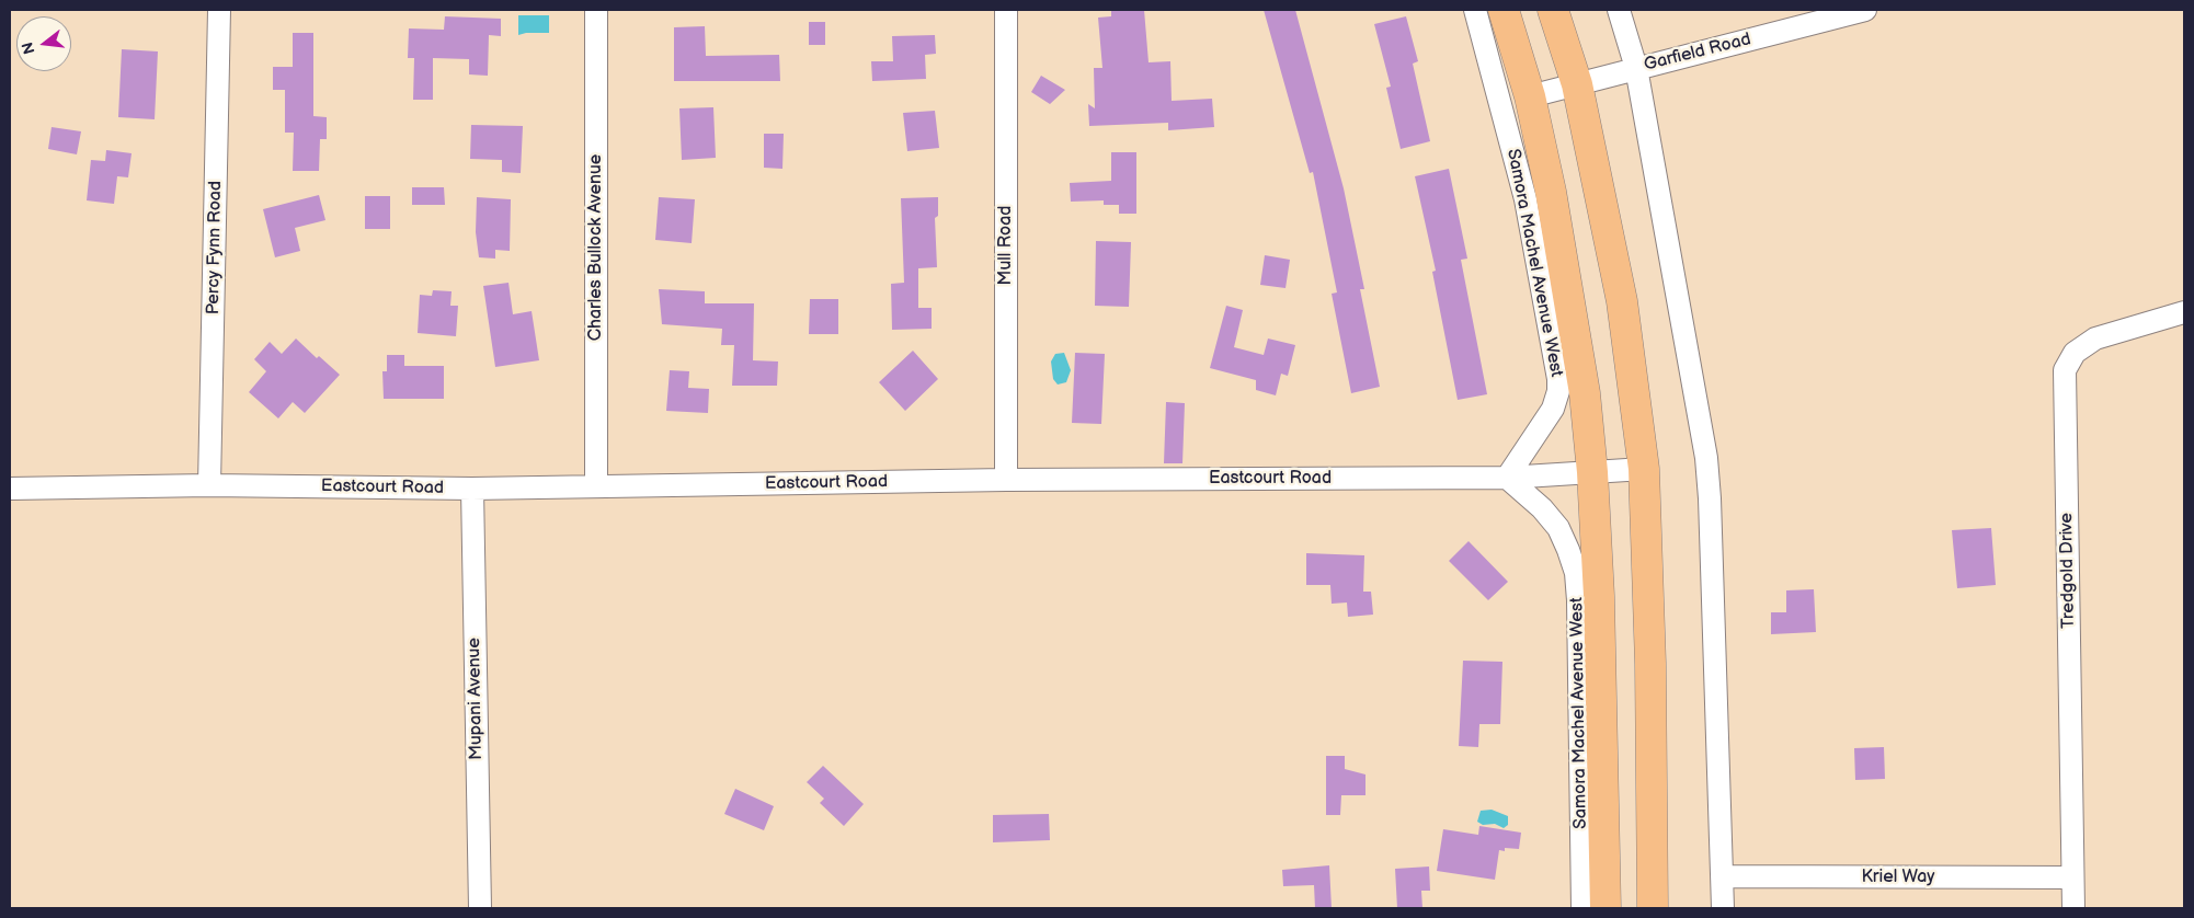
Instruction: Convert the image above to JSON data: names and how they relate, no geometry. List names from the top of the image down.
{
  "streets": {
    "highway": ["Samora Machel Avenue West"],
    "street": [
      "Garfield Road",
      "Mull Road",
      "Percy Fynn Road",
      "Charles Bullock Avenue",
      "Eastcourt Road",
      "Tredgold Drive",
      "Mupani Avenue",
      "Kriel Way"
    ]
  },
  "crossings": [
    ["Garfield Road", "Samora Machel Avenue West"],
    ["Mull Road", "Eastcourt Road"],
    ["Percy Fynn Road", "Eastcourt Road"],
    ["Charles Bullock Avenue", "Eastcourt Road"],
    ["Samora Machel Avenue West", "Eastcourt Road"],
    ["Eastcourt Road", "Mupani Avenue"],
    ["Tredgold Drive", "Kriel Way"]
  ],
  "north": "left"
}
